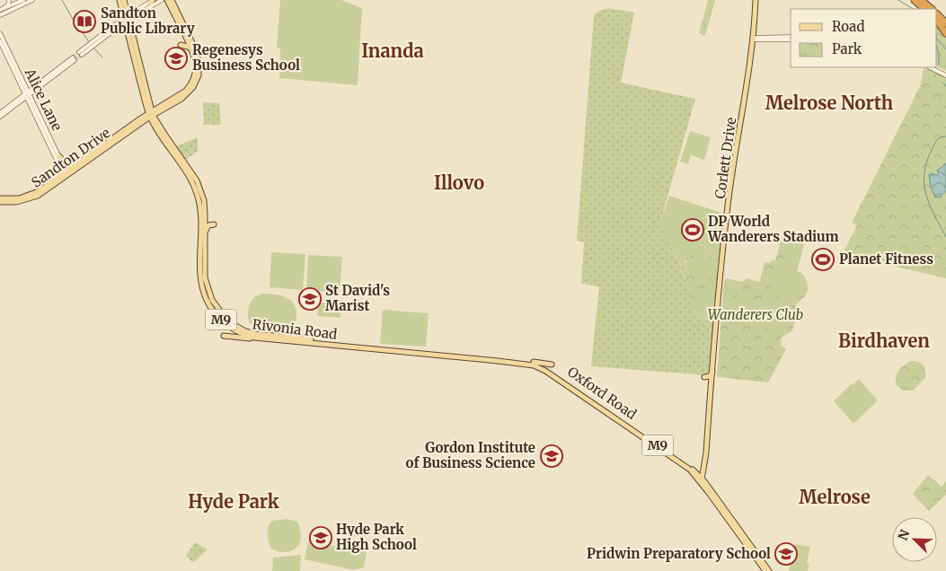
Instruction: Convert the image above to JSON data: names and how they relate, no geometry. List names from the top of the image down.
{
  "streets": {
    "main road": [
      "Sandton Drive",
      "Corlett Drive",
      "M9",
      "Rivonia Road",
      "Oxford Road"
    ],
    "street": ["Alice Lane"]
  },
  "crossings": [
    ["Alice Lane", "Sandton Drive"],
    ["Sandton Drive", "Rivonia Road"],
    ["Corlett Drive", "Oxford Road"],
    ["Rivonia Road", "Oxford Road"]
  ],
  "districts": [
    "Inanda",
    "Melrose North",
    "Illovo",
    "Birdhaven",
    "Melrose",
    "Hyde Park"
  ],
  "parks": ["Wanderers Club"],
  "places": {
    "library": ["Sandton Public Library"],
    "school or university": [
      "Regenesys Business School",
      "St David's Marist",
      "Gordon Institute of Business Science",
      "Hyde Park High School",
      "Pridwin Preparatory School"
    ],
    "sports": ["DP World Wanderers Stadium", "Planet Fitness"]
  },
  "legend": ["Road", "Park"],
  "north": "top left"
}
